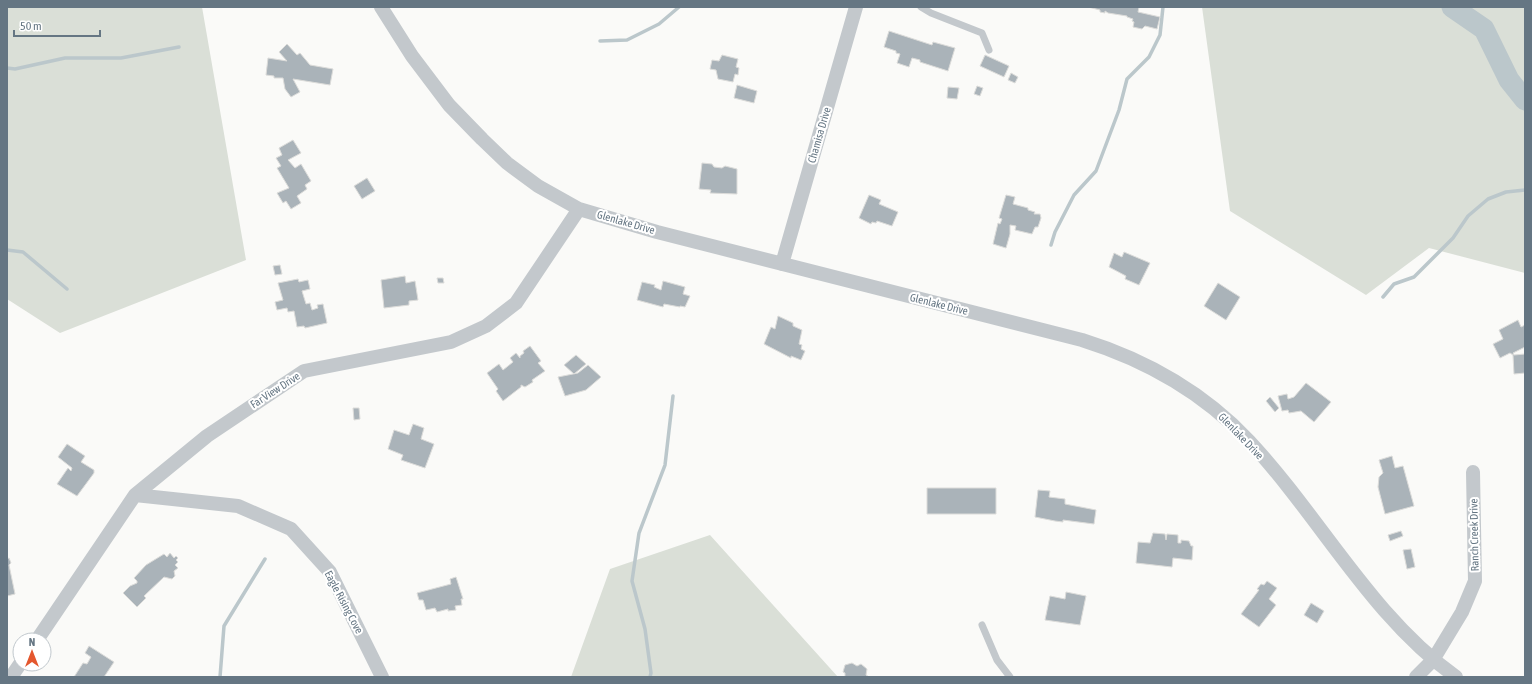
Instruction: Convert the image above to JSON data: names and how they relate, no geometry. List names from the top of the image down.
{
  "streets": {
    "street": [
      "Chamisa Drive",
      "Glenlake Drive",
      "Far View Drive",
      "Ranch Creek Drive",
      "Eagle Rising Cove"
    ]
  },
  "crossings": [
    ["Chamisa Drive", "Glenlake Drive"],
    ["Glenlake Drive", "Far View Drive"],
    ["Glenlake Drive", "Ranch Creek Drive"],
    ["Far View Drive", "Eagle Rising Cove"]
  ],
  "scale_bar": "50 m",
  "north": "top"
}
